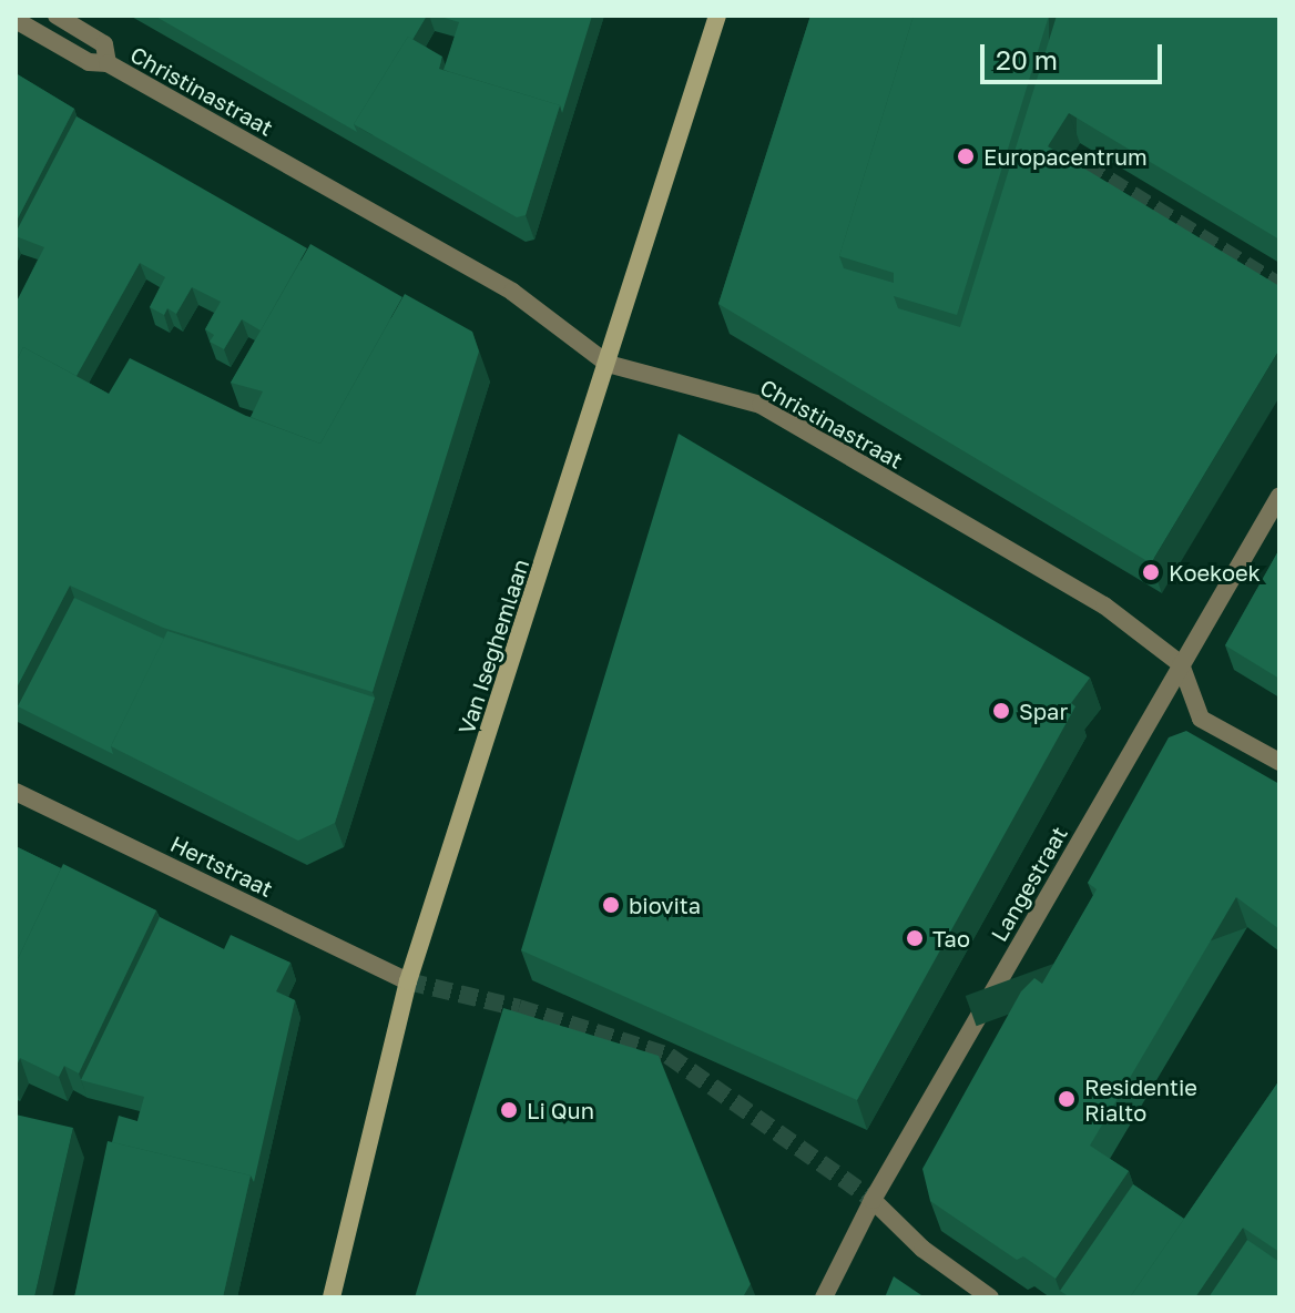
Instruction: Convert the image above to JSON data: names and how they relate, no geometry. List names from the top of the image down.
{
  "streets": {
    "street": [
      "Christinastraat",
      "Van Iseghemlaan",
      "Hertstraat",
      "Langestraat"
    ]
  },
  "crossings": [
    ["Christinastraat", "Van Iseghemlaan"],
    ["Christinastraat", "Langestraat"],
    ["Van Iseghemlaan", "Hertstraat"]
  ],
  "places": [
    "Europacentrum",
    "Koekoek",
    "Spar",
    "biovita",
    "Tao",
    "Residentie Rialto",
    "Li Qun"
  ],
  "scale_bar": "20 m"
}
